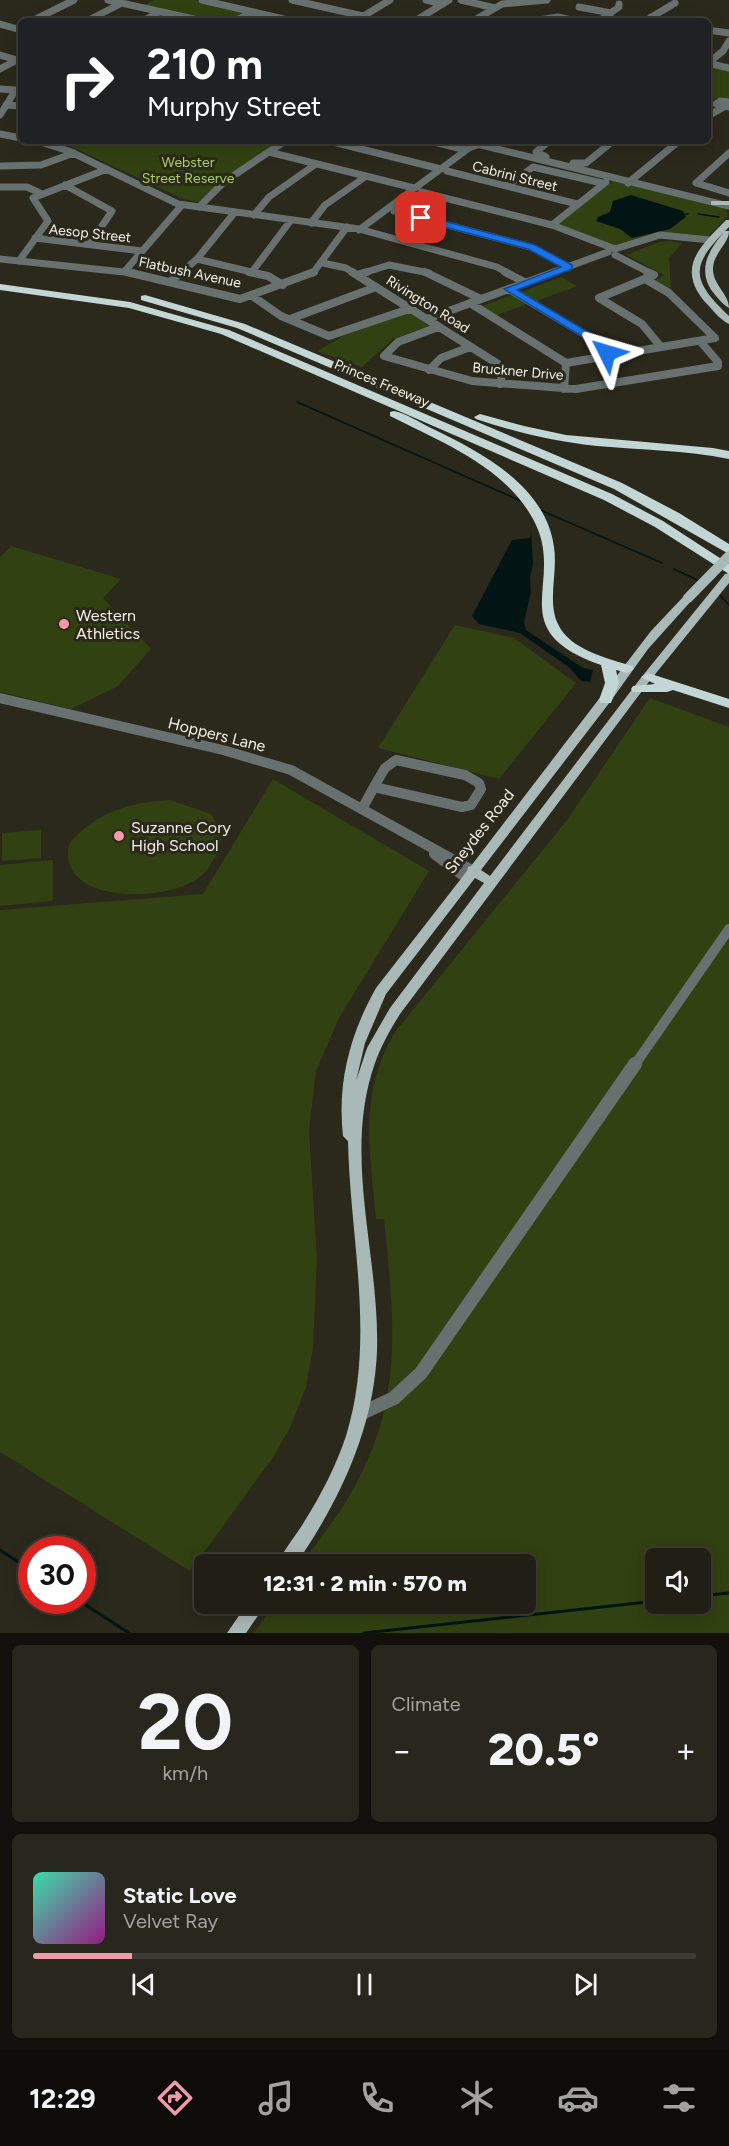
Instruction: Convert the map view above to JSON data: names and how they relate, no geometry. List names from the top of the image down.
{
  "streets": {
    "highway": ["Princes Freeway"],
    "main road": ["Sneydes Road"],
    "street": [
      "Cabrini Street",
      "Aesop Street",
      "Flatbush Avenue",
      "Rivington Road",
      "Bruckner Drive",
      "Hoppers Lane"
    ]
  },
  "crossings": [
    ["Flatbush Avenue", "Rivington Road"],
    ["Rivington Road", "Bruckner Drive"],
    ["Hoppers Lane", "Sneydes Road"]
  ],
  "parks": ["Webster Street Reserve"],
  "places": ["Western Athletics", "Suzanne Cory High School"],
  "page": {
    "turn": ["210 m", "Murphy Street"],
    "limit": "30",
    "trip": "12:31 · 2 min · 570 m",
    "tile": [
      ["20", "km/h"],
      "Climate"
    ],
    "heat": ["−", "20.5°", "+"],
    "song": ["Static Love", "Velvet Ray"],
    "tabs": "12:29"
  }
}
